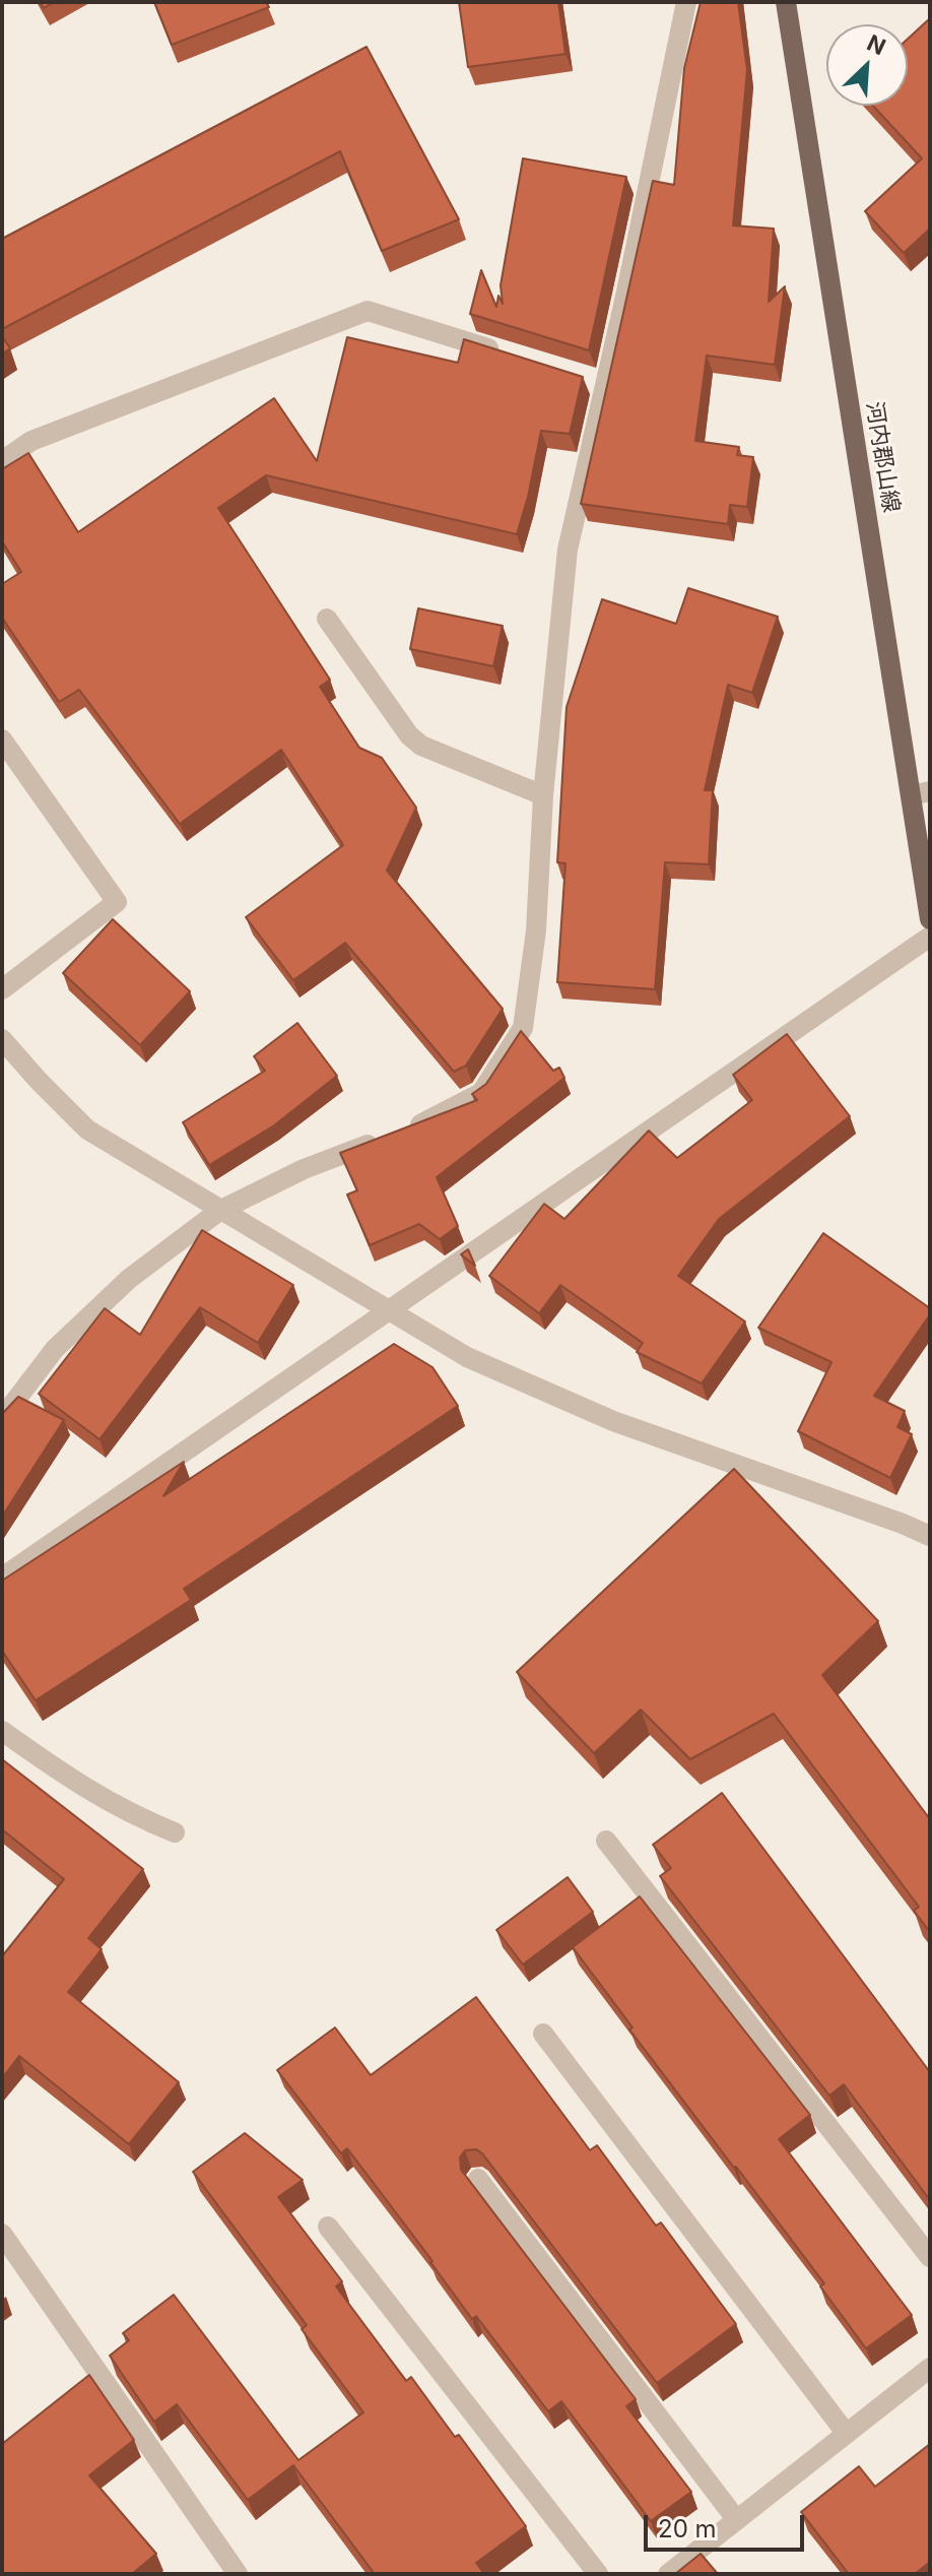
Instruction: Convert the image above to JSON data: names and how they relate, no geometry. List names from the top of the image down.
{
  "streets": {
    "main road": ["河内郡山線"]
  },
  "scale_bar": "20 m",
  "north": "top right"
}
